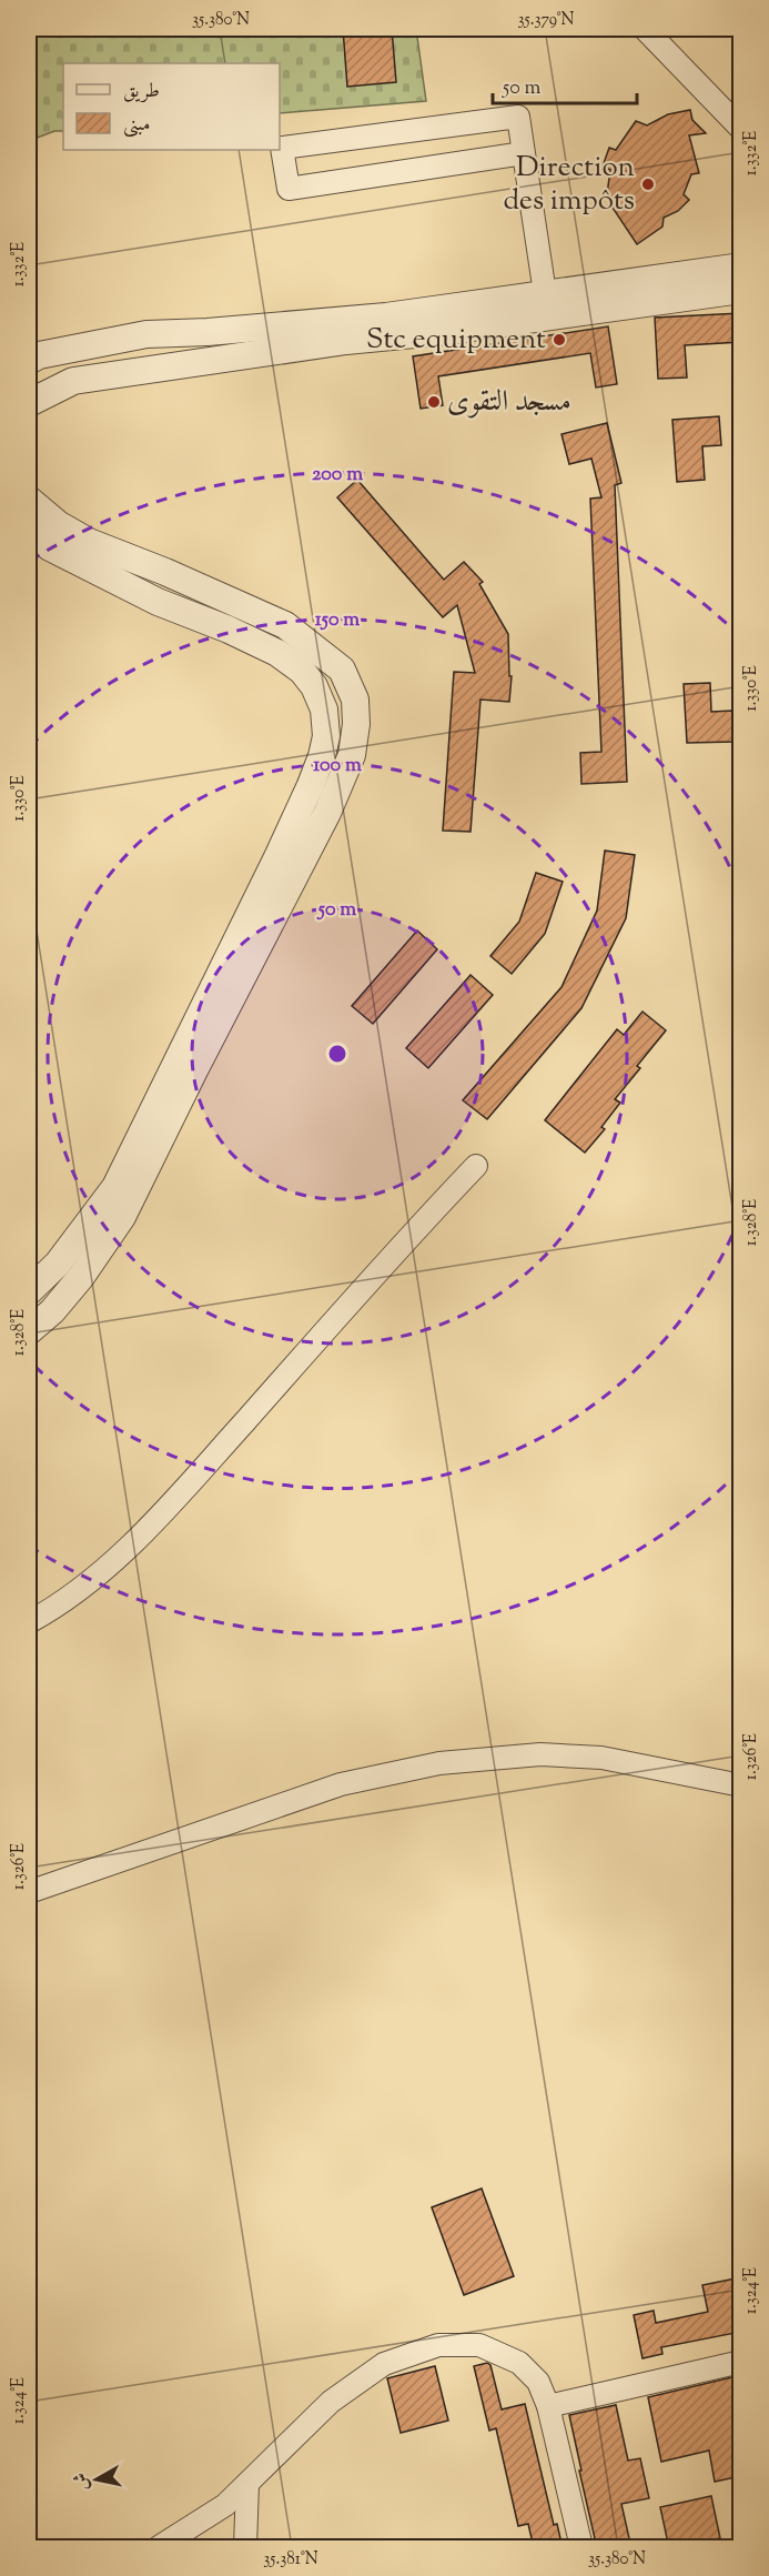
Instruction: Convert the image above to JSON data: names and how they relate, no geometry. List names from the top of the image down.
{
  "places": ["Direction des impôts", "Stc equipment", "مسجد التقوى"],
  "legend": ["طريق", "مبنى"],
  "scale_bar": "50 m",
  "north": "left",
  "coordinates": [
    "35.380°N",
    "35.379°N",
    "1.332°E",
    "1.330°E",
    "1.328°E",
    "1.326°E",
    "1.324°E",
    "35.381°N"
  ],
  "rings": [
    "200 m",
    "150 m",
    "100 m",
    "50 m"
  ]
}
